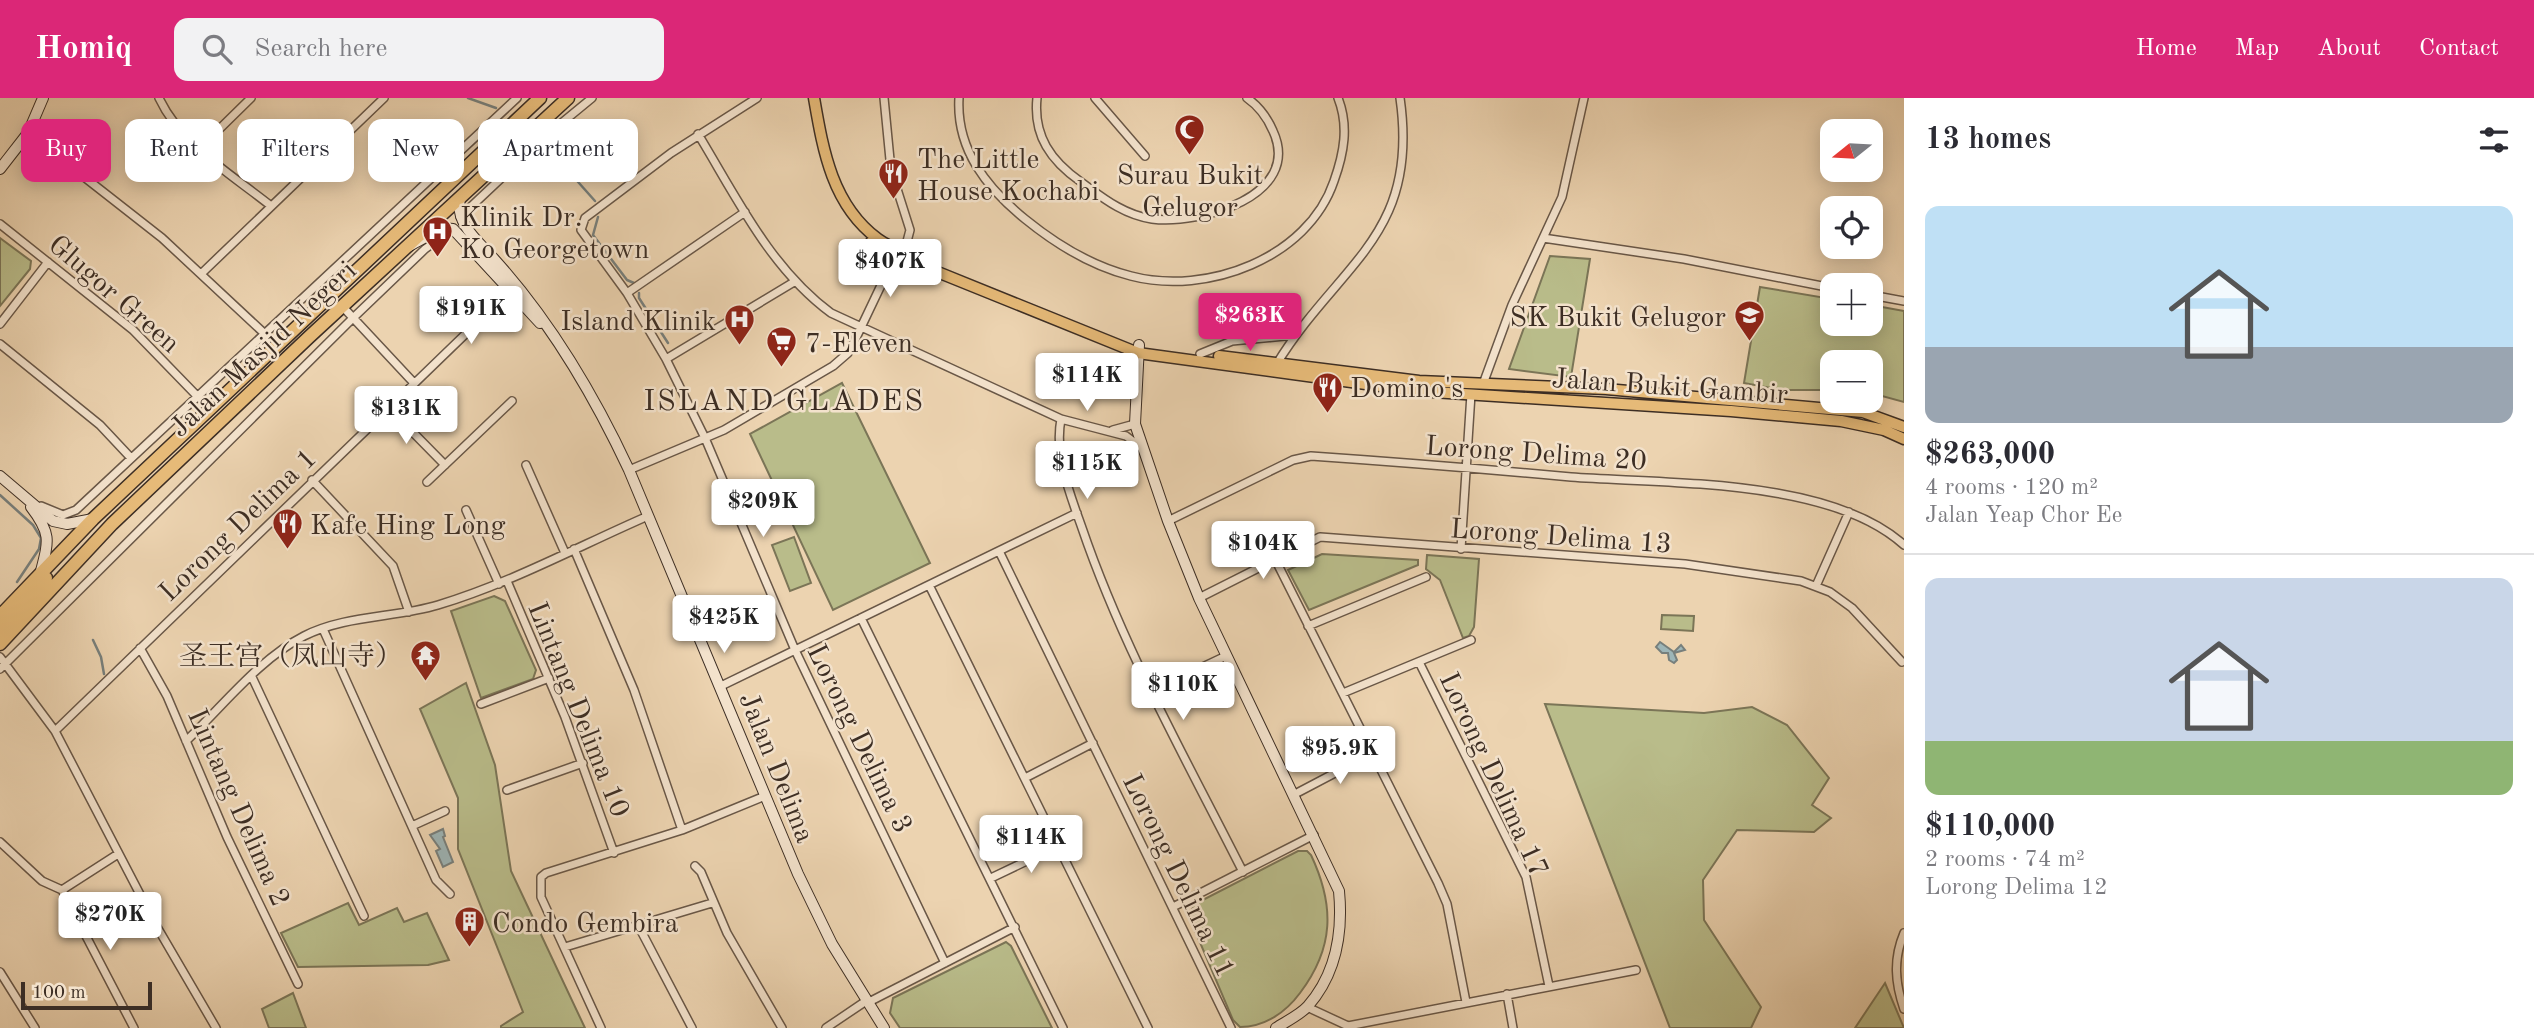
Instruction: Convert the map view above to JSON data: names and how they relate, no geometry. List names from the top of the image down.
{
  "streets": {
    "highway": ["Jalan Masjid Negeri"],
    "main road": ["Jalan Bukit Gambir"],
    "street": [
      "Glugor Green",
      "Lorong Delima 20",
      "Lorong Delima 1",
      "Lorong Delima 13",
      "Lintang Delima 10",
      "Lorong Delima 3",
      "Jalan Delima",
      "Lorong Delima 17",
      "Lintang Delima 2",
      "Lorong Delima 11"
    ]
  },
  "crossings": [
    ["Lorong Delima 1", "Jalan Delima"],
    ["Lorong Delima 1", "Lintang Delima 2"]
  ],
  "districts": ["ISLAND GLADES"],
  "places": {
    "mosque": ["Surau Bukit Gelugor"],
    "restaurant": ["The Little House Kochabi", "Domino's", "Kafe Hing Long"],
    "hospital": ["Klinik Dr. Ko Georgetown", "Island Klinik"],
    "school or university": ["SK Bukit Gelugor"],
    "supermarket": ["7-Eleven"],
    "temple": ["圣王宫（凤山寺）"],
    "building": ["Condo Gembira"]
  },
  "scale_bar": "100 m",
  "north": "left",
  "page": {
    "header": "Homiq",
    "search": "Search here",
    "nav": [
      "Home",
      "Map",
      "About",
      "Contact"
    ],
    "heading": "13 homes",
    "map_buttons": ["+", "−"],
    "chip": [
      "Buy",
      "Rent",
      "Filters",
      "New",
      "Apartment"
    ],
    "list": [
      {
        "name": "$263,000",
        "note": "4 rooms · 120 m² · Jalan Yeap Chor Ee"
      },
      {
        "name": "$110,000",
        "note": "2 rooms · 74 m² · Lorong Delima 12"
      }
    ],
    "price": [
      "$407K",
      "$191K",
      "$263K",
      "$114K",
      "$131K",
      "$115K",
      "$209K",
      "$104K",
      "$425K",
      "$110K",
      "$95.9K",
      "$114K",
      "$270K"
    ],
    "scale": "100 m"
  }
}
